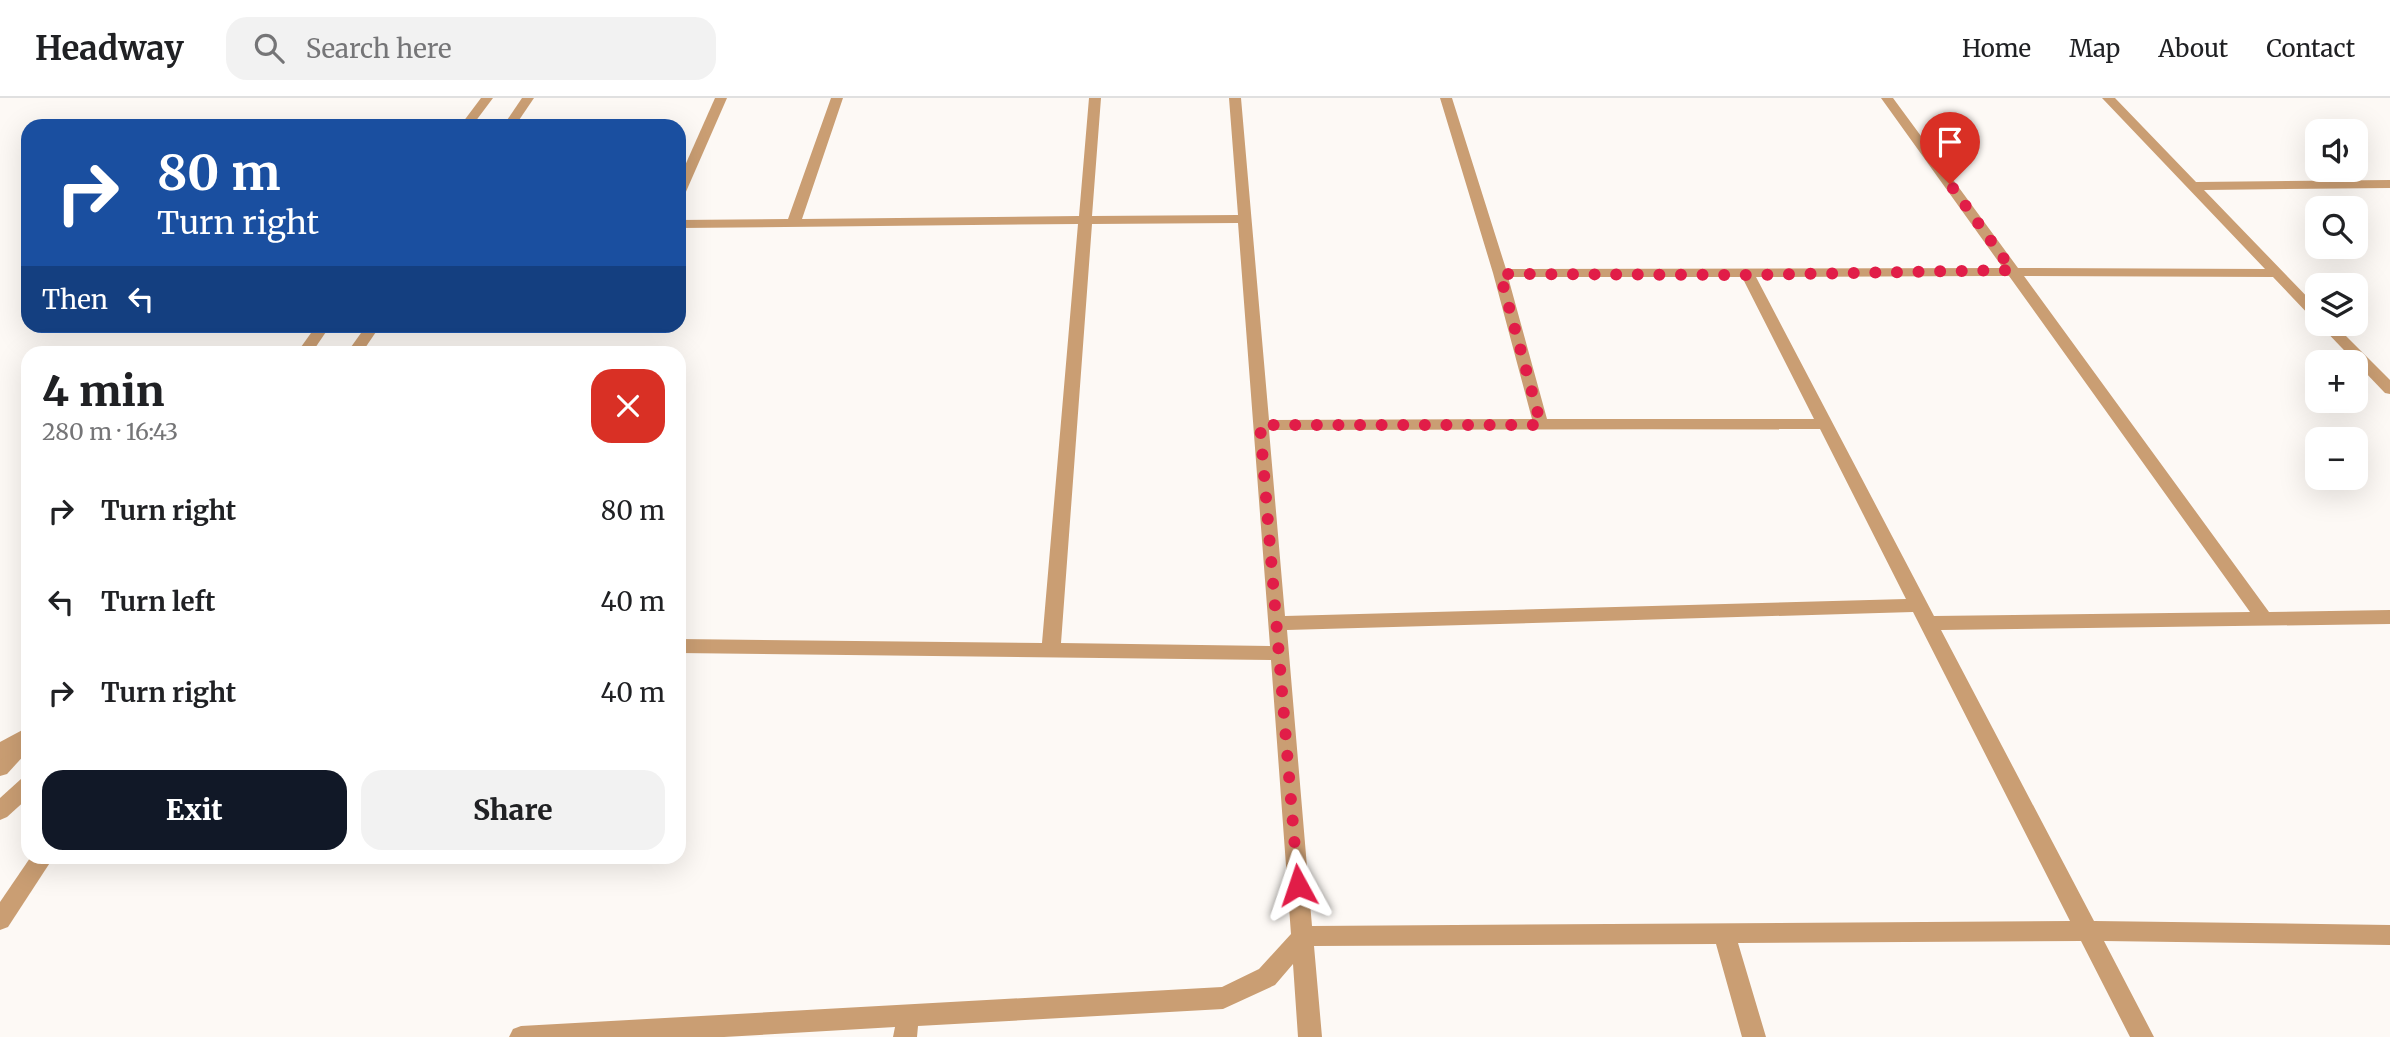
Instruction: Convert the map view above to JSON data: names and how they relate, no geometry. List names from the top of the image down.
{
  "page": {
    "header": "Headway",
    "search": "Search here",
    "nav": [
      "Home",
      "Map",
      "About",
      "Contact"
    ],
    "map_buttons": ["+", "−"],
    "turn": ["80 m", "Turn right"],
    "then": "Then",
    "heading": ["4 min", "280 m · 16:43"],
    "list": [
      {
        "name": "Turn right",
        "value": "80 m"
      },
      {
        "name": "Turn left",
        "value": "40 m"
      },
      {
        "name": "Turn right",
        "value": "40 m"
      }
    ],
    "buttons": ["Exit", "Share"]
  }
}
